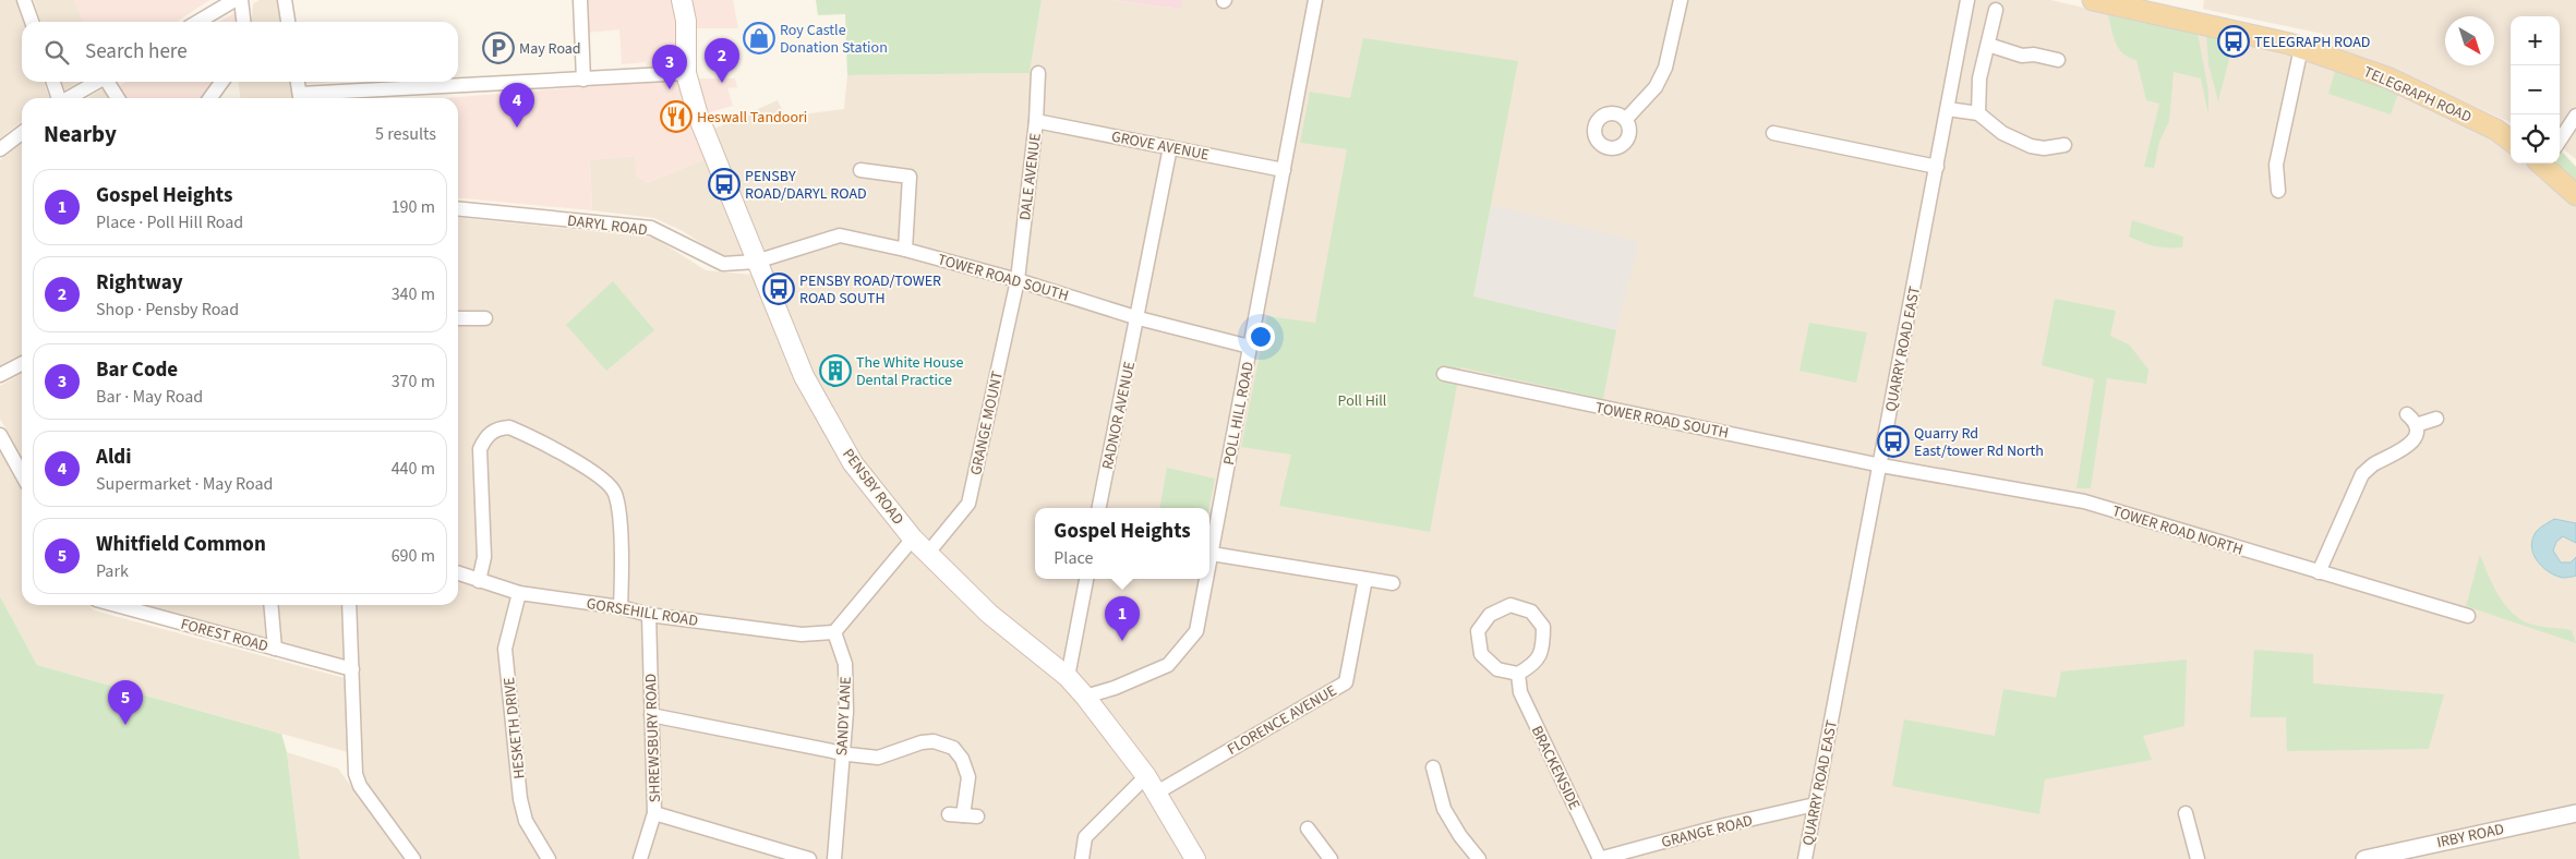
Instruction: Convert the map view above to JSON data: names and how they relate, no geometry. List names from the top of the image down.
{
  "streets": {
    "main road": ["TELEGRAPH ROAD", "PENSBY ROAD"],
    "street": [
      "GROVE AVENUE",
      "DALE AVENUE",
      "DARYL ROAD",
      "TOWER ROAD SOUTH",
      "QUARRY ROAD EAST",
      "POLL HILL ROAD",
      "RADNOR AVENUE",
      "GRANGE MOUNT",
      "TOWER ROAD NORTH",
      "GORSEHILL ROAD",
      "FOREST ROAD",
      "SANDY LANE",
      "FLORENCE AVENUE",
      "HESKETH DRIVE",
      "SHREWSBURY ROAD",
      "BRACKENSIDE",
      "GRANGE ROAD",
      "IRBY ROAD"
    ]
  },
  "crossings": [
    ["GROVE AVENUE", "DALE AVENUE"],
    ["GROVE AVENUE", "POLL HILL ROAD"],
    ["GROVE AVENUE", "RADNOR AVENUE"],
    ["DALE AVENUE", "TOWER ROAD SOUTH"],
    ["DALE AVENUE", "GRANGE MOUNT"],
    ["DARYL ROAD", "TOWER ROAD SOUTH"],
    ["DARYL ROAD", "PENSBY ROAD"],
    ["TOWER ROAD SOUTH", "QUARRY ROAD EAST"],
    ["TOWER ROAD SOUTH", "POLL HILL ROAD"],
    ["TOWER ROAD SOUTH", "RADNOR AVENUE"],
    ["TOWER ROAD SOUTH", "GRANGE MOUNT"],
    ["TOWER ROAD SOUTH", "PENSBY ROAD"],
    ["TOWER ROAD SOUTH", "TOWER ROAD NORTH"],
    ["QUARRY ROAD EAST", "TOWER ROAD NORTH"],
    ["QUARRY ROAD EAST", "GRANGE ROAD"],
    ["POLL HILL ROAD", "PENSBY ROAD"],
    ["GRANGE MOUNT", "PENSBY ROAD"],
    ["PENSBY ROAD", "FLORENCE AVENUE"],
    ["GORSEHILL ROAD", "SANDY LANE"],
    ["GORSEHILL ROAD", "HESKETH DRIVE"],
    ["GORSEHILL ROAD", "SHREWSBURY ROAD"],
    ["BRACKENSIDE", "GRANGE ROAD"]
  ],
  "parks": ["Poll Hill"],
  "places": {
    "shop": ["Roy Castle Donation Station"],
    "bus stop": [
      "TELEGRAPH ROAD",
      "PENSBY ROAD/DARYL ROAD",
      "PENSBY ROAD/TOWER ROAD SOUTH",
      "Quarry Rd East/tower Rd North"
    ],
    "parking": ["May Road"],
    "restaurant": ["Heswall Tandoori"],
    "building": ["The White House Dental Practice"]
  },
  "north": "bottom right",
  "page": {
    "map_buttons": ["+", "−"],
    "search": "Search here",
    "pins": [
      "2",
      "3",
      "4",
      "1",
      "5"
    ],
    "heading": ["Nearby", "5 results"],
    "list": [
      {
        "mark": "1",
        "name": "Gospel Heights",
        "note": "Place · Poll Hill Road",
        "value": "190 m"
      },
      {
        "mark": "2",
        "name": "Rightway",
        "note": "Shop · Pensby Road",
        "value": "340 m"
      },
      {
        "mark": "3",
        "name": "Bar Code",
        "note": "Bar · May Road",
        "value": "370 m"
      },
      {
        "mark": "4",
        "name": "Aldi",
        "note": "Supermarket · May Road",
        "value": "440 m"
      },
      {
        "mark": "5",
        "name": "Whitfield Common",
        "note": "Park",
        "value": "690 m"
      }
    ],
    "popup": ["Gospel Heights", "Place"]
  }
}
